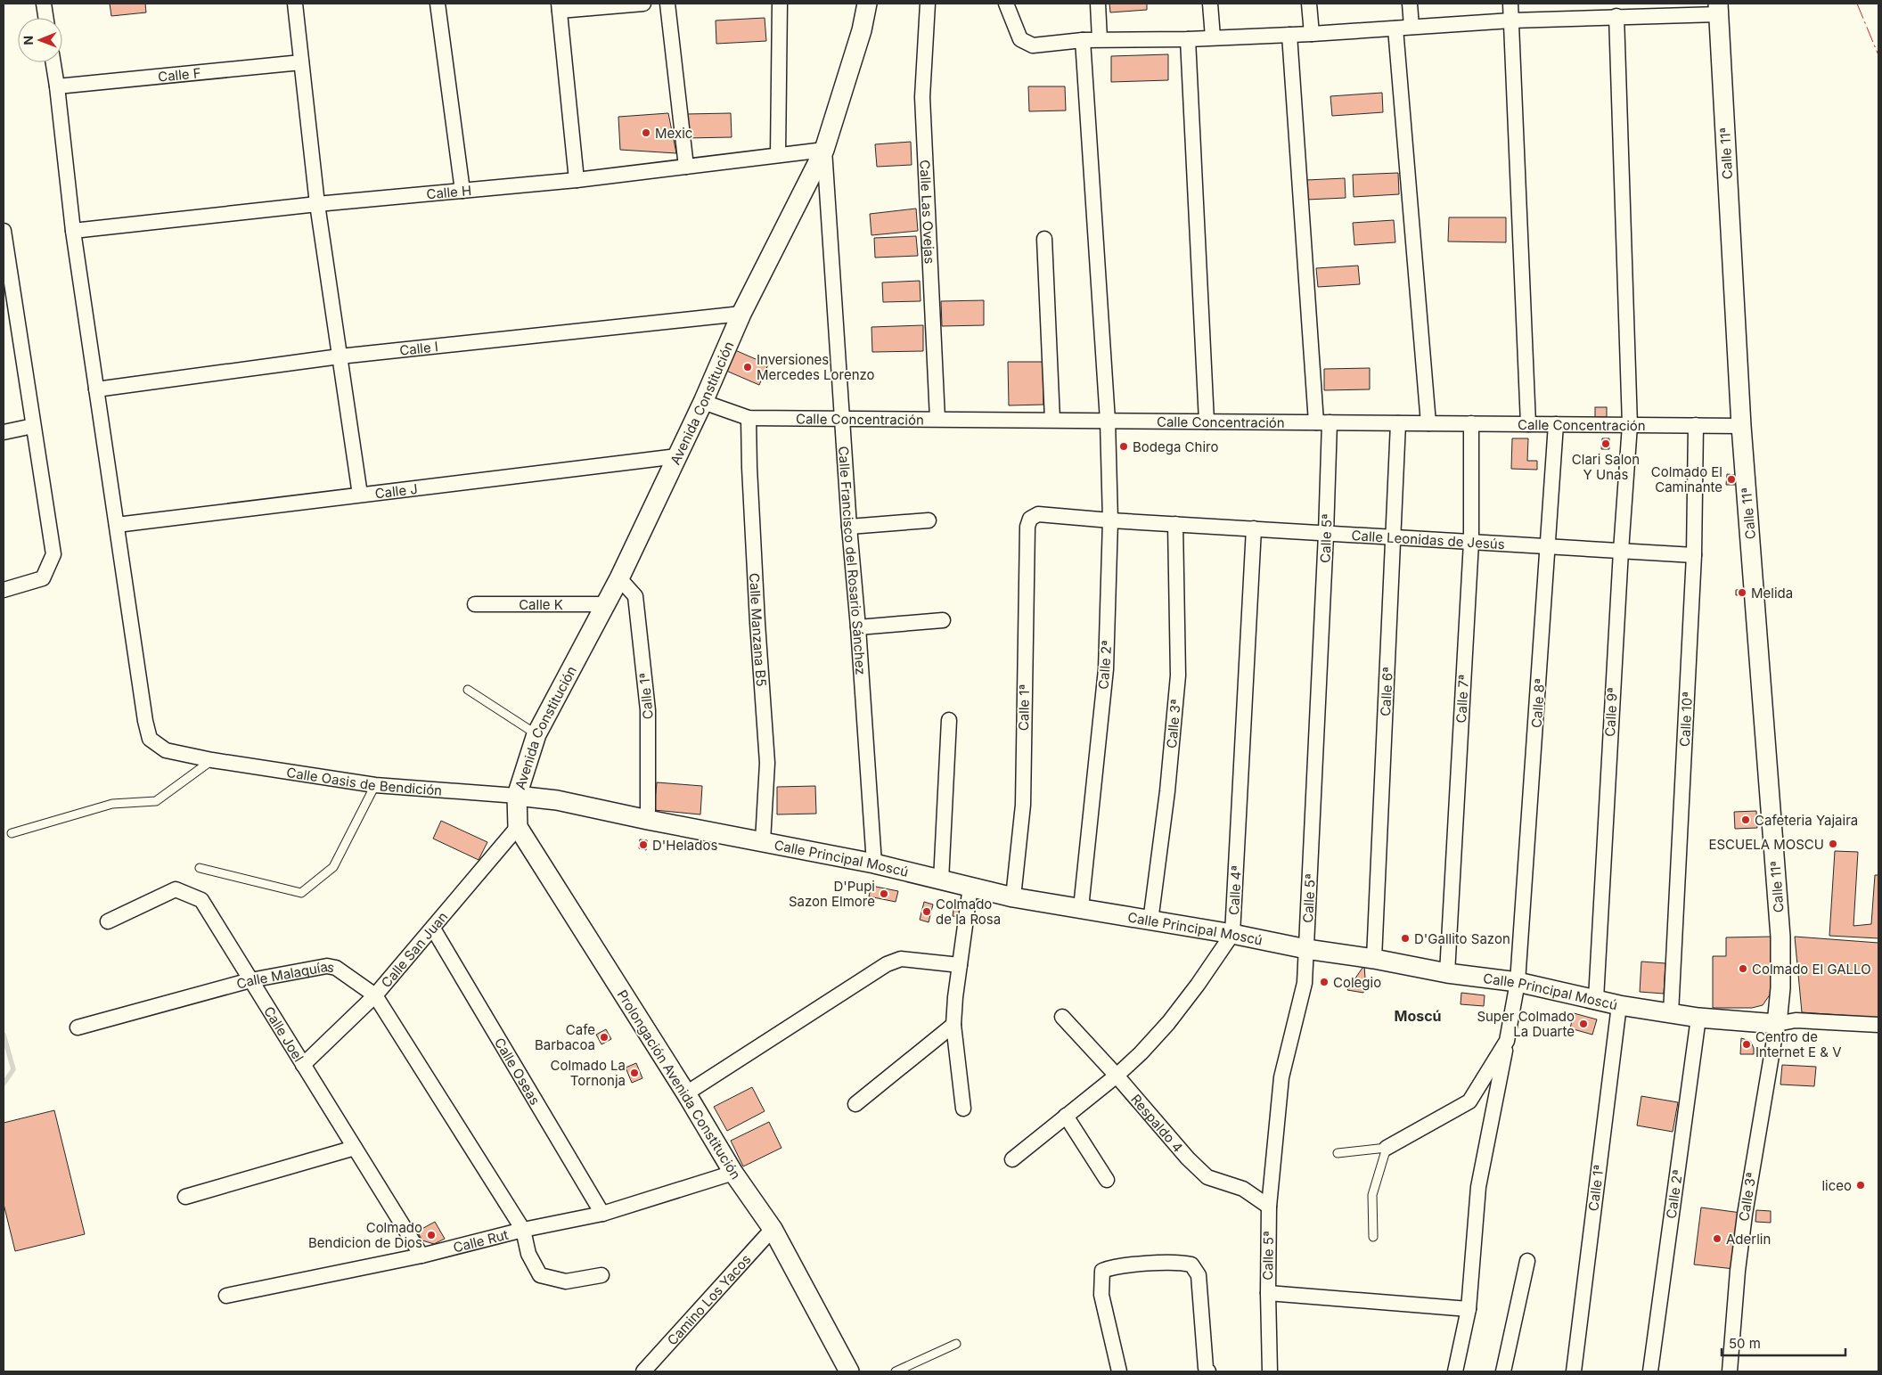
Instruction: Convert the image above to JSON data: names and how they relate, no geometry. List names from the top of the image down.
{
  "streets": {
    "street": [
      "Calle F",
      "Calle 11ª",
      "Calle H",
      "Calle Las Ovejas",
      "Calle I",
      "Avenida Constitución",
      "Calle Concentración",
      "Calle J",
      "Calle 5ª",
      "Calle Leonidas de Jesús",
      "Calle Francisco del Rosario Sánchez",
      "Calle K",
      "Calle Manzana B5",
      "Calle 2ª",
      "Calle 6ª",
      "Calle 1ª",
      "Calle 7ª",
      "Calle 8ª",
      "Calle 9ª",
      "Calle 10ª",
      "Calle 3ª",
      "Calle Oasis de Bendición",
      "Calle Principal Moscú",
      "Calle 4ª",
      "Calle San Juan",
      "Calle Malaquías",
      "Calle Joel",
      "Calle Oseas",
      "Prolongación Avenida Constitución",
      "Respaldo 4",
      "Calle Rut",
      "Camino Los Yacos"
    ]
  },
  "crossings": [
    ["Calle F", "Calle Oasis de Bendición"],
    ["Calle 11ª", "Calle Concentración"],
    ["Calle 11ª", "Calle 3ª"],
    ["Calle 11ª", "Calle Principal Moscú"],
    ["Calle H", "Avenida Constitución"],
    ["Calle H", "Calle Francisco del Rosario Sánchez"],
    ["Calle H", "Calle Oasis de Bendición"],
    ["Calle Las Ovejas", "Calle Concentración"],
    ["Calle I", "Avenida Constitución"],
    ["Calle I", "Calle Oasis de Bendición"],
    ["Avenida Constitución", "Calle Concentración"],
    ["Avenida Constitución", "Calle J"],
    ["Avenida Constitución", "Calle Francisco del Rosario Sánchez"],
    ["Avenida Constitución", "Calle K"],
    ["Avenida Constitución", "Calle 1ª"],
    ["Avenida Constitución", "Calle Oasis de Bendición"],
    ["Avenida Constitución", "Calle Principal Moscú"],
    ["Calle Concentración", "Calle 5ª"],
    ["Calle Concentración", "Calle Francisco del Rosario Sánchez"],
    ["Calle Concentración", "Calle Manzana B5"],
    ["Calle Concentración", "Calle 2ª"],
    ["Calle Concentración", "Calle 6ª"],
    ["Calle Concentración", "Calle 7ª"],
    ["Calle Concentración", "Calle 8ª"],
    ["Calle Concentración", "Calle 9ª"],
    ["Calle Concentración", "Calle 10ª"],
    ["Calle J", "Calle Oasis de Bendición"],
    ["Calle 5ª", "Calle Leonidas de Jesús"],
    ["Calle 5ª", "Calle Principal Moscú"],
    ["Calle 5ª", "Respaldo 4"],
    ["Calle Leonidas de Jesús", "Calle 2ª"],
    ["Calle Leonidas de Jesús", "Calle 6ª"],
    ["Calle Leonidas de Jesús", "Calle 1ª"],
    ["Calle Leonidas de Jesús", "Calle 7ª"],
    ["Calle Leonidas de Jesús", "Calle 8ª"],
    ["Calle Leonidas de Jesús", "Calle 9ª"],
    ["Calle Leonidas de Jesús", "Calle 10ª"],
    ["Calle Leonidas de Jesús", "Calle 3ª"],
    ["Calle Leonidas de Jesús", "Calle 4ª"],
    ["Calle Francisco del Rosario Sánchez", "Calle Principal Moscú"],
    ["Calle Manzana B5", "Calle Principal Moscú"],
    ["Calle 2ª", "Calle Principal Moscú"],
    ["Calle 6ª", "Calle Principal Moscú"],
    ["Calle 1ª", "Calle Principal Moscú"],
    ["Calle 7ª", "Calle Principal Moscú"],
    ["Calle 8ª", "Calle Principal Moscú"],
    ["Calle 9ª", "Calle Principal Moscú"],
    ["Calle 10ª", "Calle Principal Moscú"],
    ["Calle 3ª", "Calle Principal Moscú"],
    ["Calle Oasis de Bendición", "Calle Principal Moscú"],
    ["Calle Principal Moscú", "Calle 4ª"],
    ["Calle 4ª", "Respaldo 4"],
    ["Calle San Juan", "Calle Malaquías"],
    ["Calle San Juan", "Calle Joel"],
    ["Calle San Juan", "Calle Oseas"],
    ["Calle San Juan", "Prolongación Avenida Constitución"],
    ["Calle Malaquías", "Calle Joel"],
    ["Calle Malaquías", "Calle Rut"],
    ["Calle Joel", "Calle Rut"],
    ["Calle Oseas", "Calle Rut"],
    ["Prolongación Avenida Constitución", "Calle Rut"],
    ["Prolongación Avenida Constitución", "Camino Los Yacos"]
  ],
  "districts": ["Moscú"],
  "places": [
    "Mexic",
    "Inversiones Mercedes Lorenzo",
    "Clari Salon Y Unas",
    "Bodega Chiro",
    "Colmado El Caminante",
    "Melida",
    "Cafeteria Yajaira",
    "ESCUELA MOSCU",
    "D'Helados",
    "D'Pupi Sazon Elmore",
    "Colmado de la Rosa",
    "D'Gallito Sazon",
    "Colmado El GALLO",
    "Colegio",
    "Super Colmado La Duarte",
    "Cafe Barbacoa",
    "Centro de Internet E & V",
    "Colmado La Tornonja",
    "liceo",
    "Colmado Bendicion de Dios",
    "Aderlin"
  ],
  "scale_bar": "50 m",
  "north": "left"
}
